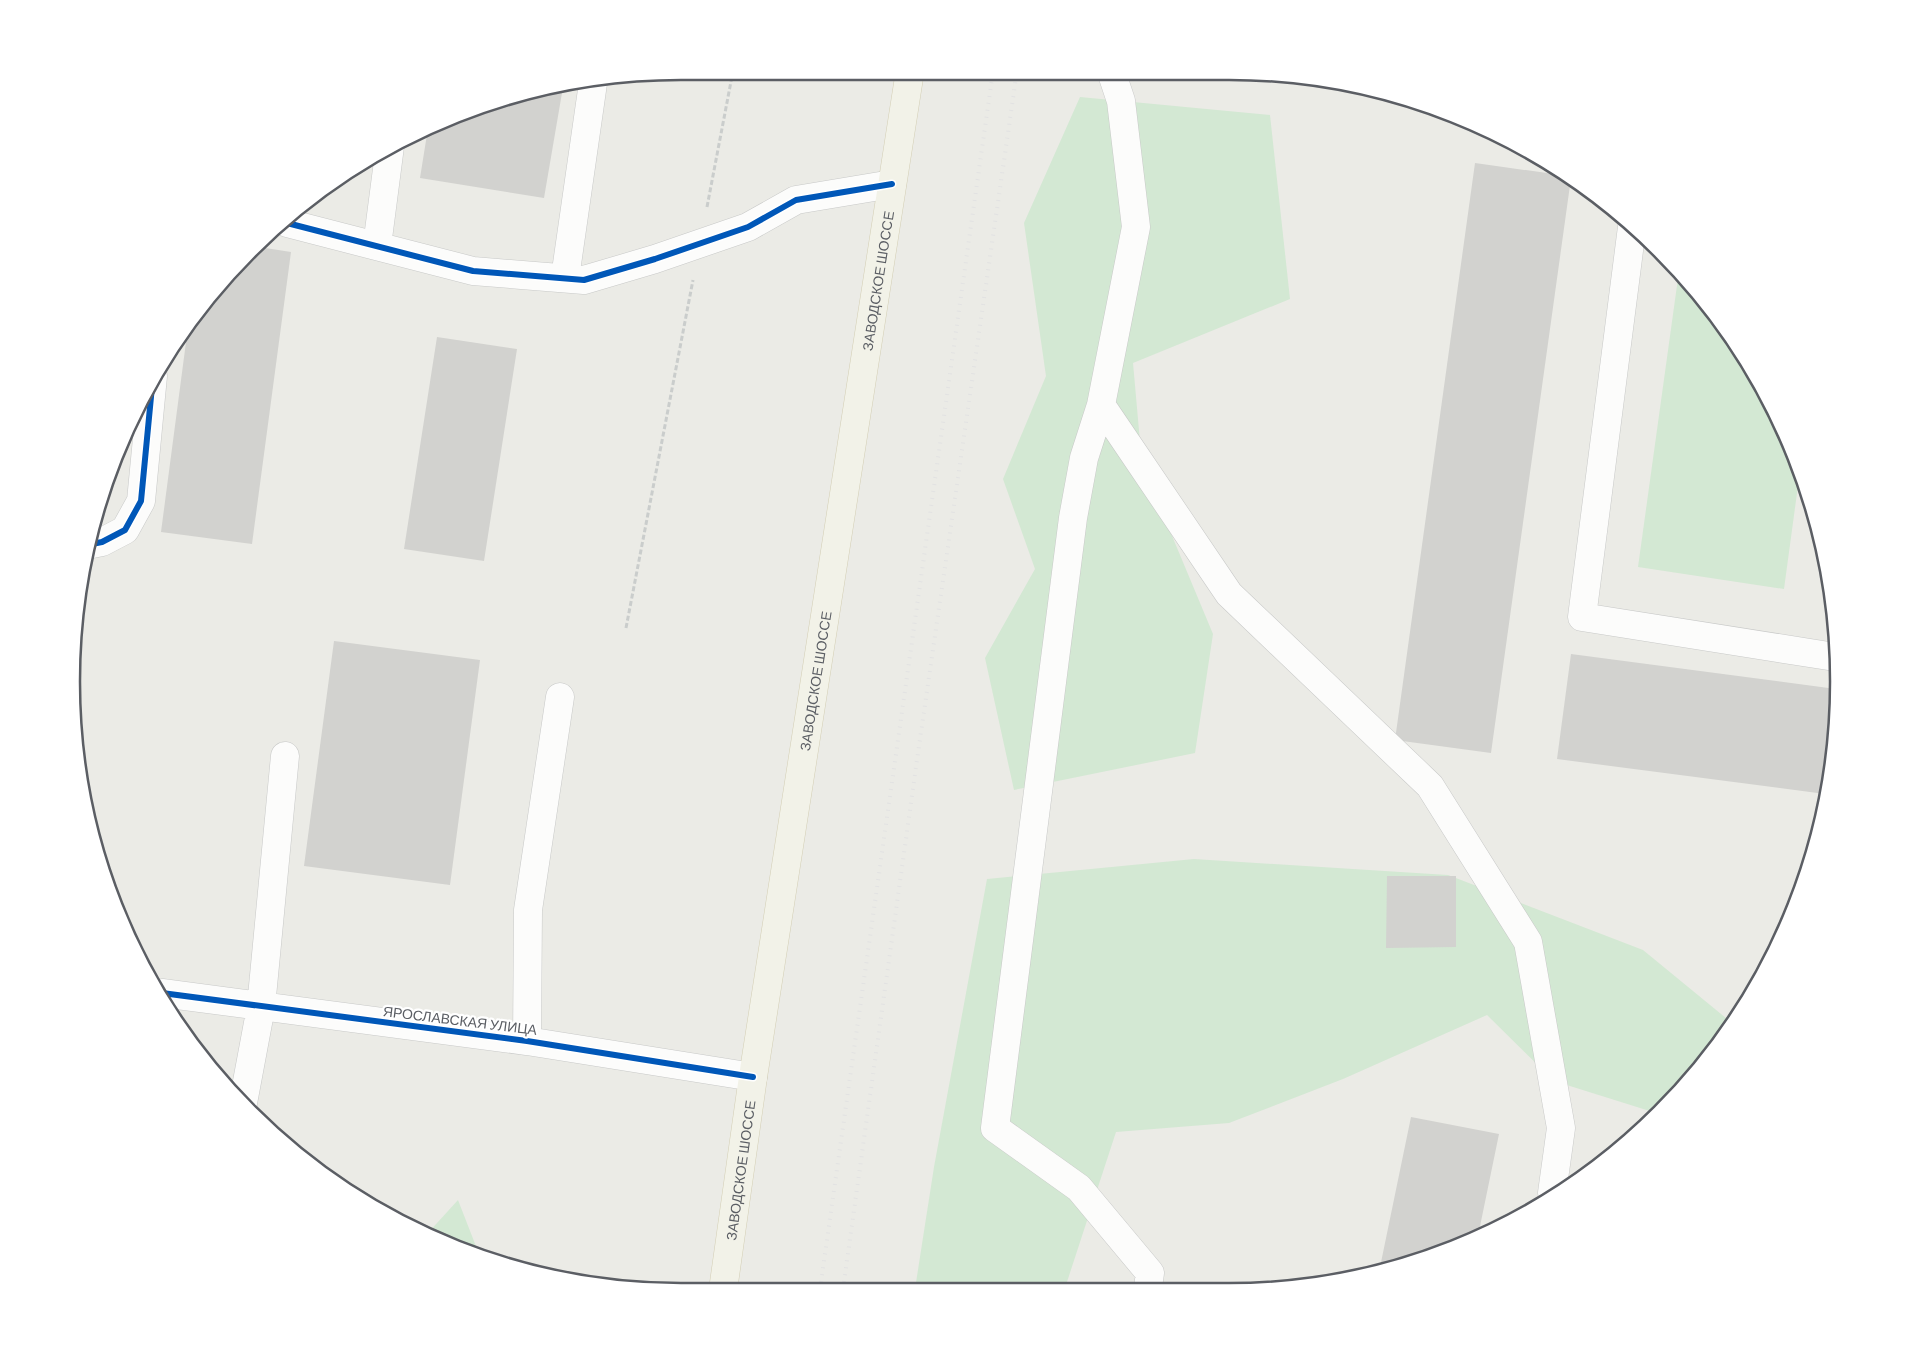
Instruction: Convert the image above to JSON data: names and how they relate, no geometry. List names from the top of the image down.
{
  "streets": {
    "main road": ["ЗАВОДСКОЕ ШОССЕ"],
    "street": ["ЯРОСЛАВСКАЯ УЛИЦА"]
  },
  "crossings": [
    ["ЗАВОДСКОЕ ШОССЕ", "ЯРОСЛАВСКАЯ УЛИЦА"]
  ]
}
